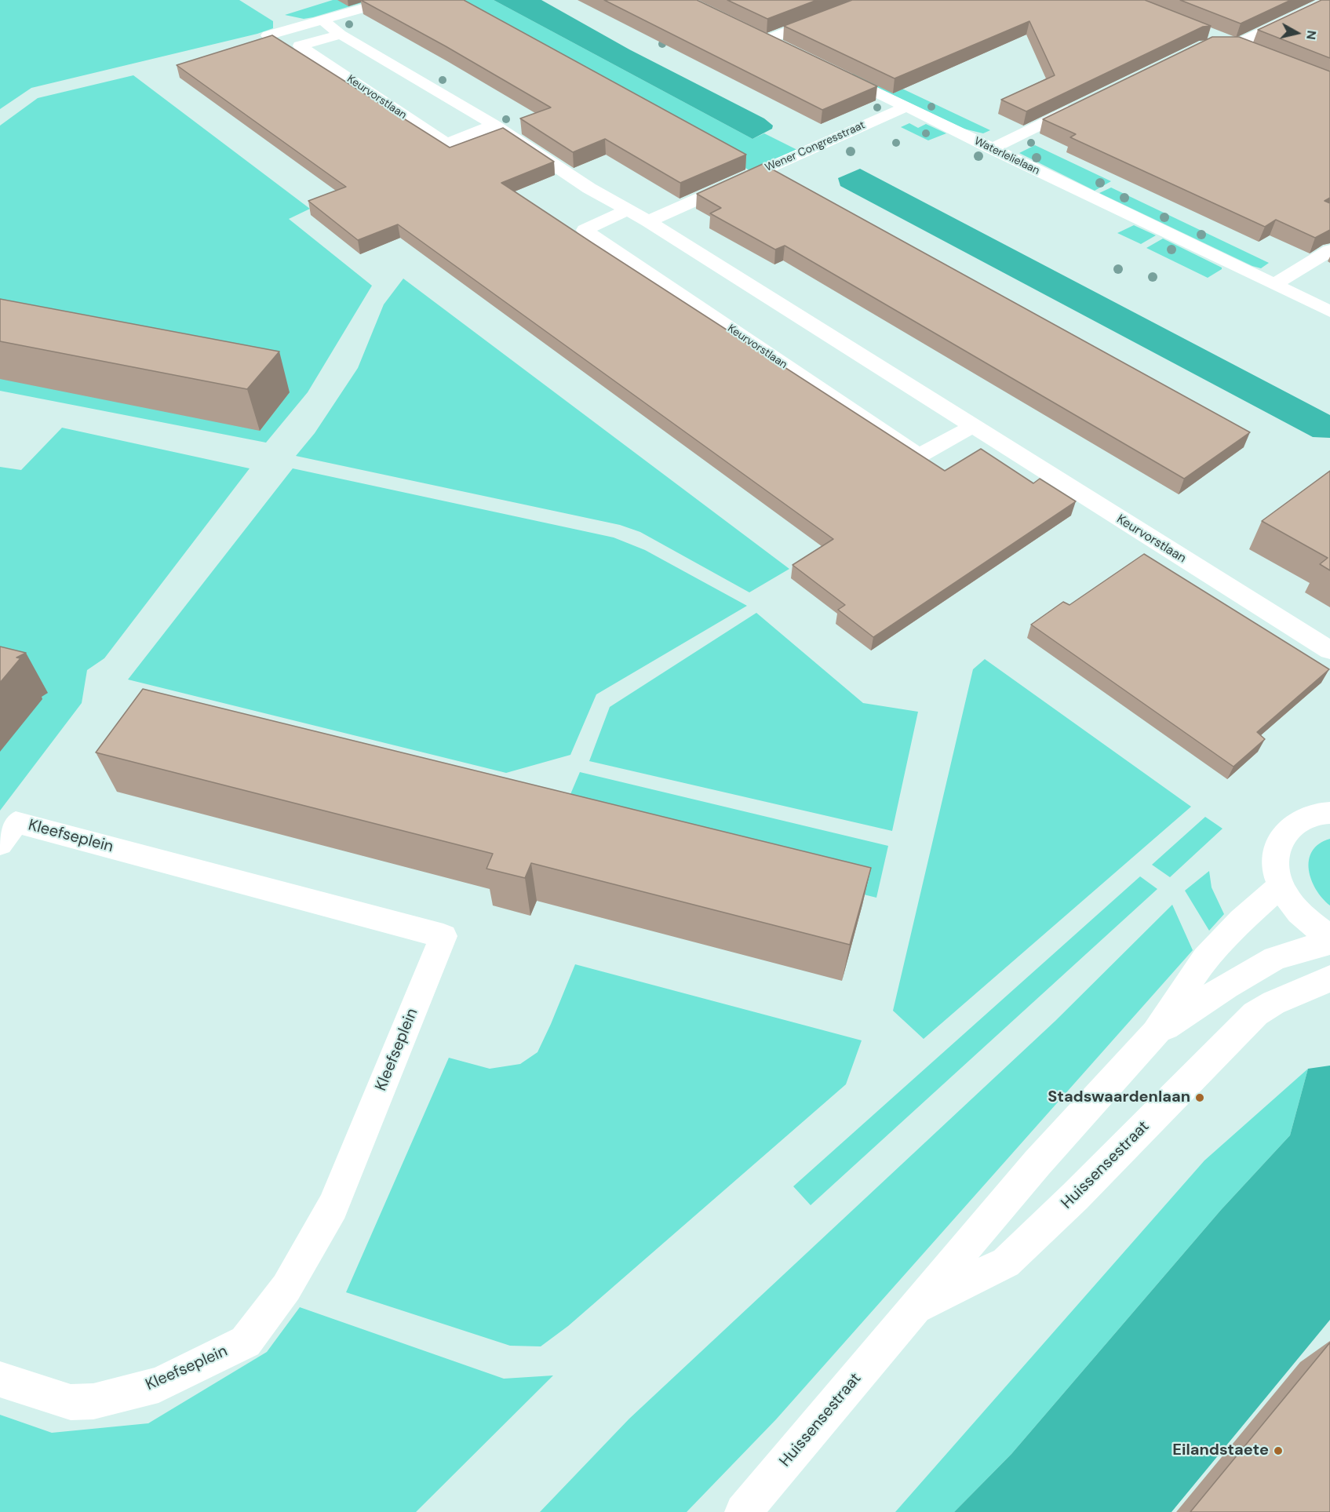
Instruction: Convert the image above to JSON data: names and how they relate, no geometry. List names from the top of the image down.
{
  "streets": {
    "street": [
      "Keurvorstlaan",
      "Wener Congresstraat",
      "Waterlelielaan",
      "Kleefseplein",
      "Huissensestraat"
    ]
  },
  "crossings": [
    ["Keurvorstlaan", "Wener Congresstraat"],
    ["Wener Congresstraat", "Waterlelielaan"]
  ],
  "places": ["Stadswaardenlaan", "Eilandstaete"],
  "north": "right"
}
